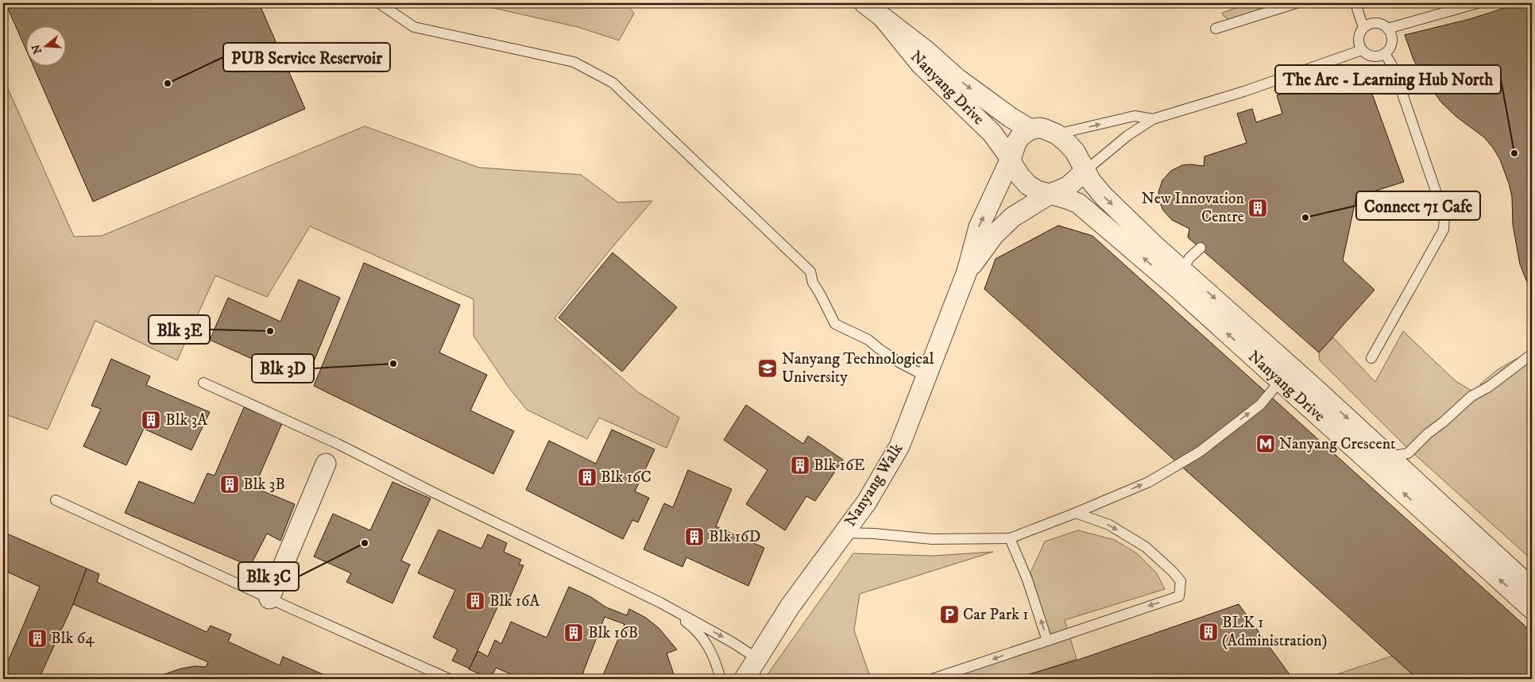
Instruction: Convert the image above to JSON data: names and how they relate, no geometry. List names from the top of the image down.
{
  "streets": {
    "street": ["Nanyang Drive", "Nanyang Walk"]
  },
  "crossings": [
    ["Nanyang Drive", "Nanyang Walk"]
  ],
  "places": {
    "other": [
      "PUB Service Reservoir",
      "The Arc - Learning Hub North",
      "Connect 71 Cafe",
      "Blk 3E",
      "Blk 3D",
      "Blk 3C"
    ],
    "building": [
      "New Innovation Centre",
      "Blk 3A",
      "Blk 16E",
      "Blk 16C",
      "Blk 3B",
      "Blk 16D",
      "Blk 16A",
      "BLK 1 (Administration)",
      "Blk 16B",
      "Blk 64"
    ],
    "school or university": ["Nanyang Technological University"],
    "metro station": ["Nanyang Crescent"],
    "parking": ["Car Park 1"]
  },
  "north": "left"
}
